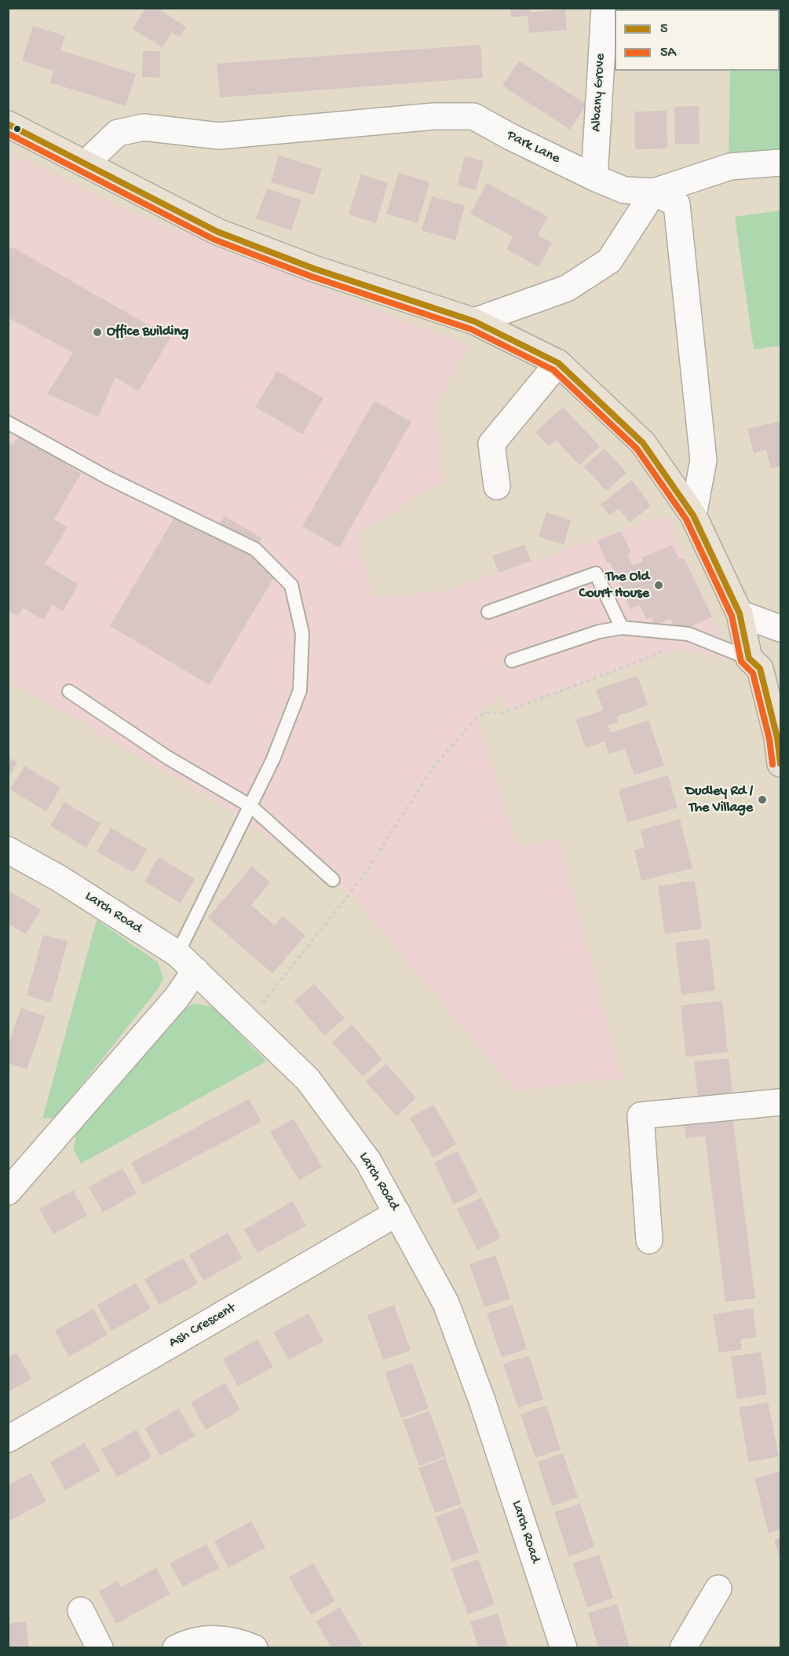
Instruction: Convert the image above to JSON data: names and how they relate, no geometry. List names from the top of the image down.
{
  "streets": {
    "street": [
      "Albany Grove",
      "Park Lane",
      "Larch Road",
      "Ash Crescent"
    ]
  },
  "crossings": [
    ["Albany Grove", "Park Lane"],
    ["Larch Road", "Ash Crescent"]
  ],
  "places": ["Office Building", "The Old Court House", "Dudley Rd / The Village"],
  "lines": ["transit line 5", "transit line 5A"],
  "legend": ["5", "5A"]
}
